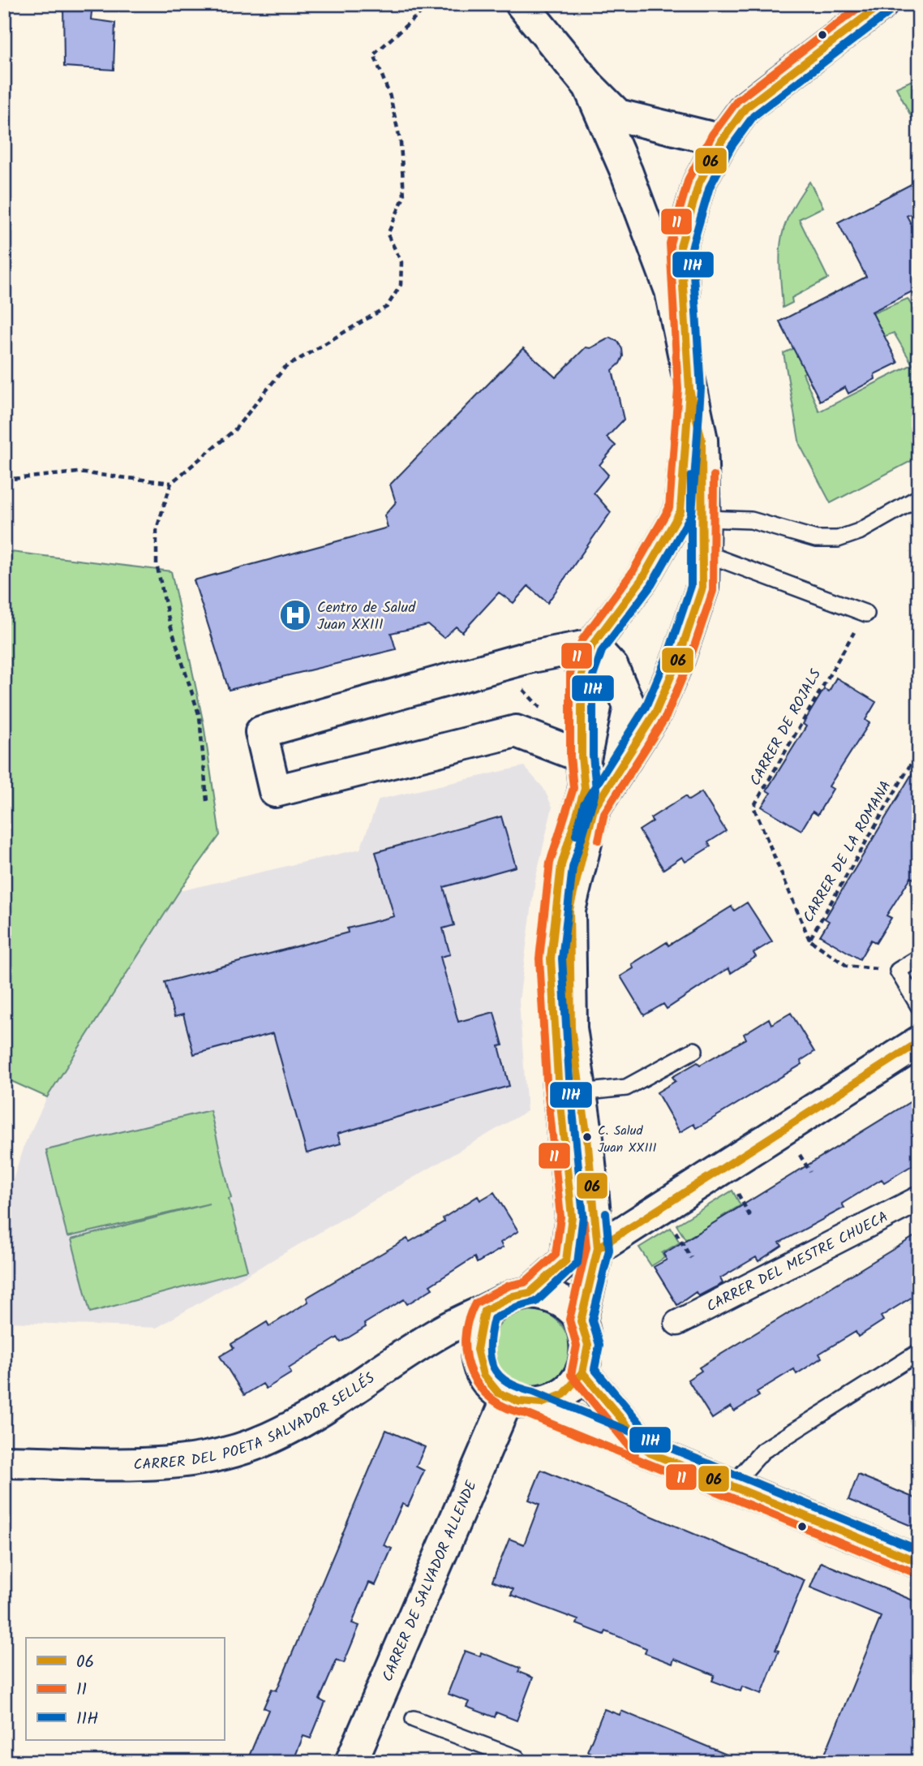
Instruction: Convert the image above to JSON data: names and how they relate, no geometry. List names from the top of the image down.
{
  "streets": {
    "street": ["CARRER DEL MESTRE CHUECA", "CARRER DEL POETA SALVADOR SELLÉS", "CARRER DE SALVADOR ALLENDE"],
    "path": ["CARRER DE ROJALS", "CARRER DE LA ROMANA"]
  },
  "crossings": [
    ["CARRER DE ROJALS", "CARRER DE LA ROMANA"],
    ["CARRER DEL POETA SALVADOR SELLÉS", "CARRER DE SALVADOR ALLENDE"]
  ],
  "places": {
    "hospital": ["Centro de Salud Juan XXIII"],
    "other": ["C. Salud Juan XXIII"]
  },
  "lines": ["transit line 06", "transit line 11", "transit line 11H"],
  "legend": ["06", "11", "11H"]
}
